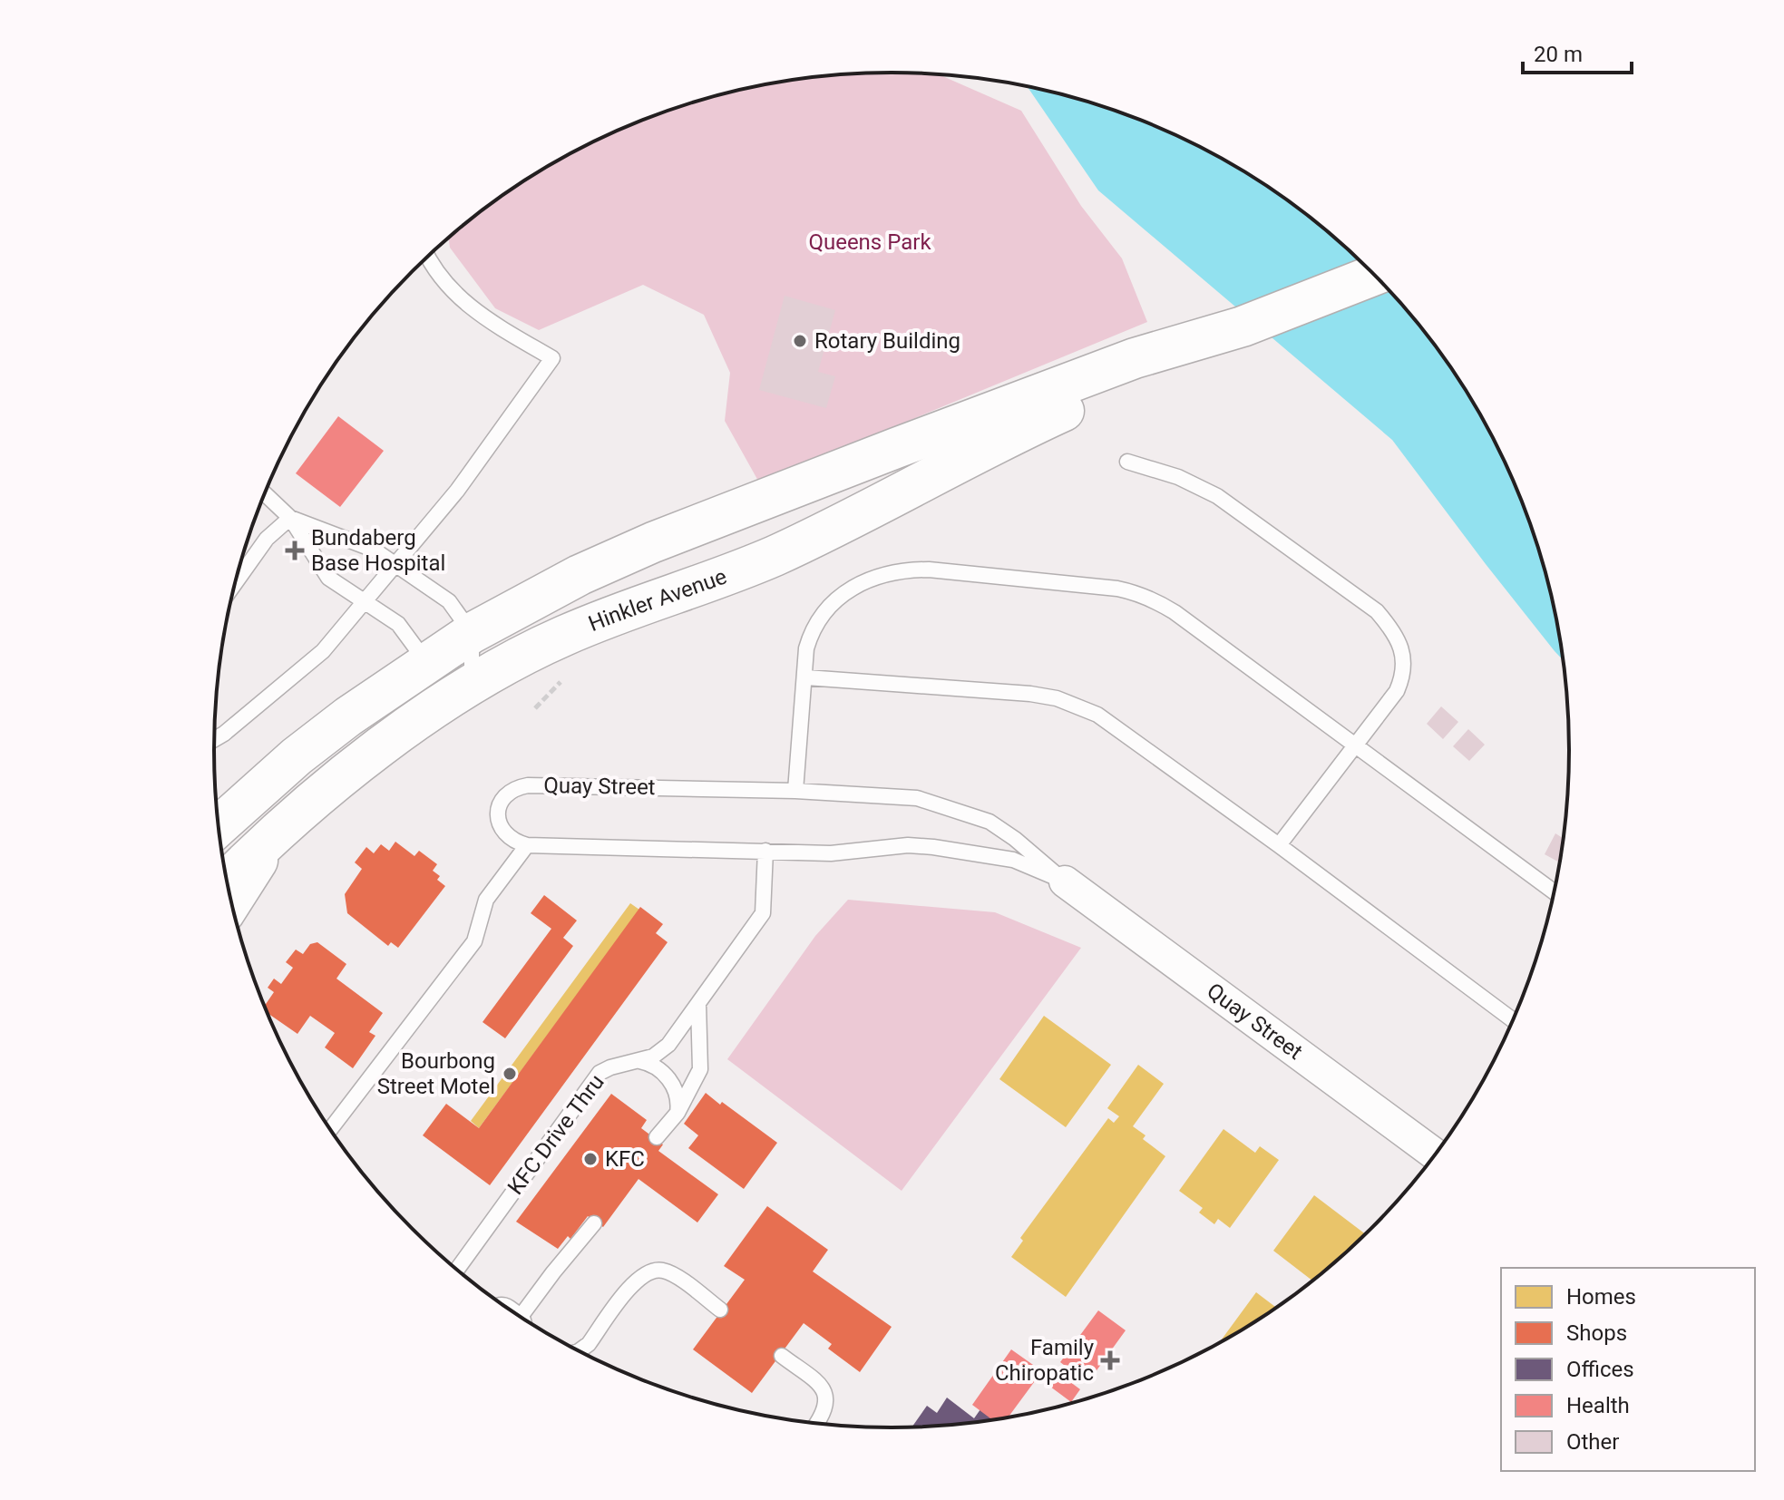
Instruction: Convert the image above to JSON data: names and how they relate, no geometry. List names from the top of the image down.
{
  "streets": {
    "main road": ["Hinkler Avenue"],
    "street": ["Quay Street"],
    "lane": ["KFC Drive Thru"]
  },
  "crossings": [
    ["Quay Street", "KFC Drive Thru"]
  ],
  "parks": ["Queens Park"],
  "places": {
    "other": ["Rotary Building", "Bourbong Street Motel", "KFC"],
    "health": ["Bundaberg Base Hospital", "Family Chiropatic"]
  },
  "legend": [
    "Homes",
    "Shops",
    "Offices",
    "Health",
    "Other"
  ],
  "scale_bar": "20 m"
}
